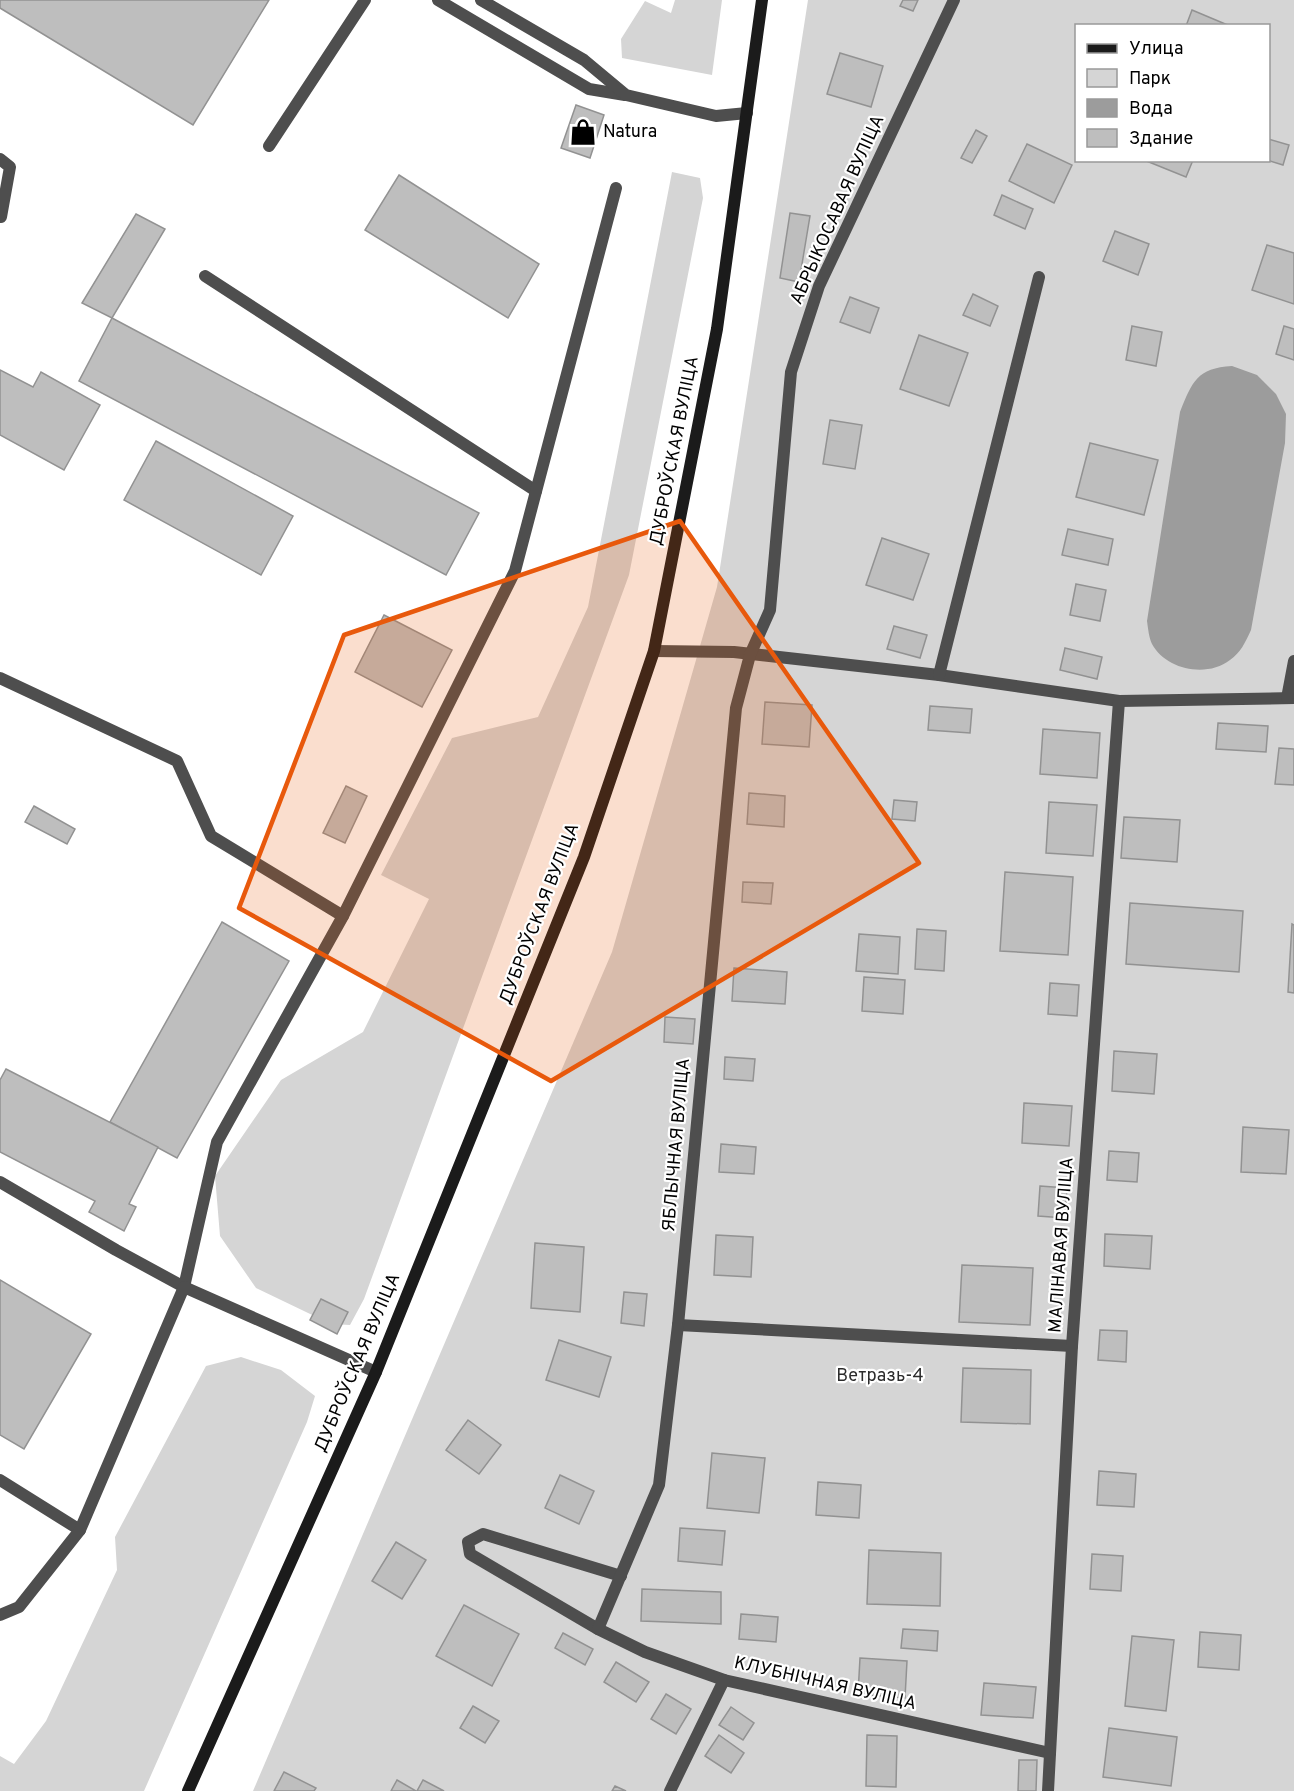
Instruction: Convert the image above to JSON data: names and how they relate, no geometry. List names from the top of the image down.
{
  "streets": {
    "main road": ["ДУБРОЎСКАЯ ВУЛІЦА"],
    "lane": [
      "АБРЫКОСАВАЯ ВУЛІЦА",
      "ЯБЛЫЧНАЯ ВУЛІЦА",
      "МАЛІНАВАЯ ВУЛІЦА",
      "КЛУБНІЧНАЯ ВУЛІЦА"
    ]
  },
  "crossings": [
    ["АБРЫКОСАВАЯ ВУЛІЦА", "ЯБЛЫЧНАЯ ВУЛІЦА"],
    ["ЯБЛЫЧНАЯ ВУЛІЦА", "КЛУБНІЧНАЯ ВУЛІЦА"],
    ["МАЛІНАВАЯ ВУЛІЦА", "КЛУБНІЧНАЯ ВУЛІЦА"]
  ],
  "parks": ["Ветразь-4"],
  "places": {
    "shop": ["Natura"]
  },
  "legend": [
    "Улица",
    "Парк",
    "Вода",
    "Здание"
  ]
}
